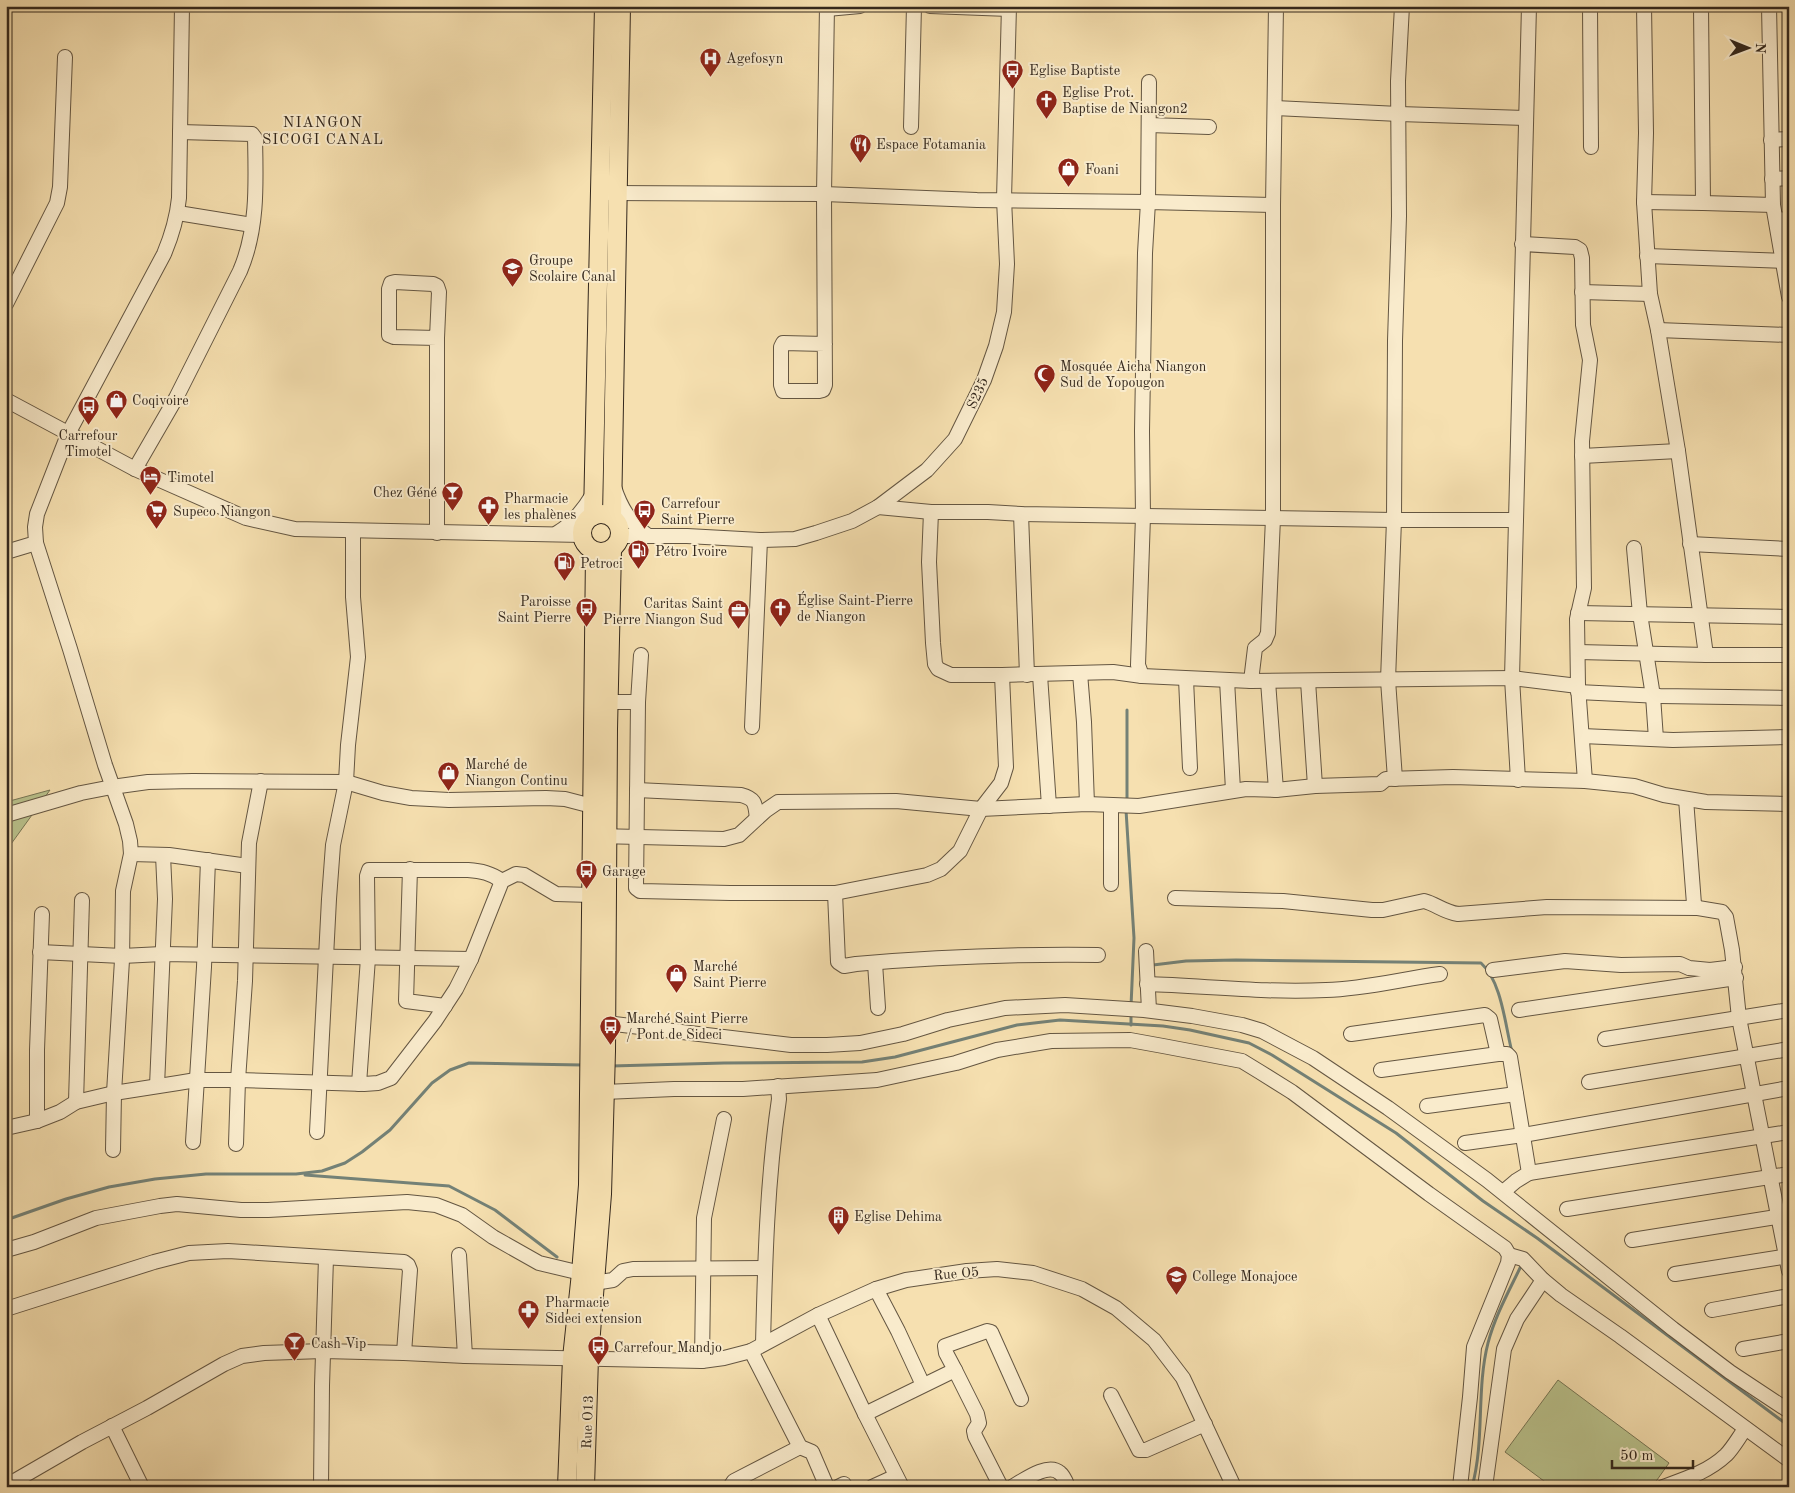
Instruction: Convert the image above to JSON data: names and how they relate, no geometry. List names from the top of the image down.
{
  "streets": {
    "main road": ["Rue O13"],
    "street": ["S235", "Rue O5"]
  },
  "crossings": [
    ["Rue O5", "Rue O13"]
  ],
  "districts": ["NIANGON SICOGI CANAL"],
  "places": {
    "hospital": ["Agefosyn"],
    "bus stop": [
      "Eglise Baptiste",
      "Carrefour Timotel",
      "Carrefour Saint Pierre",
      "Paroisse Saint Pierre",
      "Garage",
      "Marché Saint Pierre / Pont de Sideci",
      "Carrefour Mandjo"
    ],
    "church": ["Eglise Prot. Baptise de Niangon2", "Église Saint-Pierre de Niangon"],
    "restaurant": ["Espace Fotamania"],
    "shop": [
      "Foani",
      "Coqivoire",
      "Marché de Niangon Continu",
      "Marché Saint Pierre"
    ],
    "school or university": ["Groupe Scolaire Canal", "College Monajoce"],
    "mosque": ["Mosquée Aicha Niangon Sud de Yopougon"],
    "hotel": ["Timotel"],
    "bar": ["Chez Géné", "Cash Vip"],
    "pharmacy": ["Pharmacie les phalènes", "Pharmacie Sideci extension"],
    "supermarket": ["Supeco Niangon"],
    "fuel station": ["Pétro Ivoire", "Petroci"],
    "office": ["Caritas Saint Pierre Niangon Sud"],
    "building": ["Eglise Dehima"]
  },
  "scale_bar": "50 m",
  "north": "right"
}
